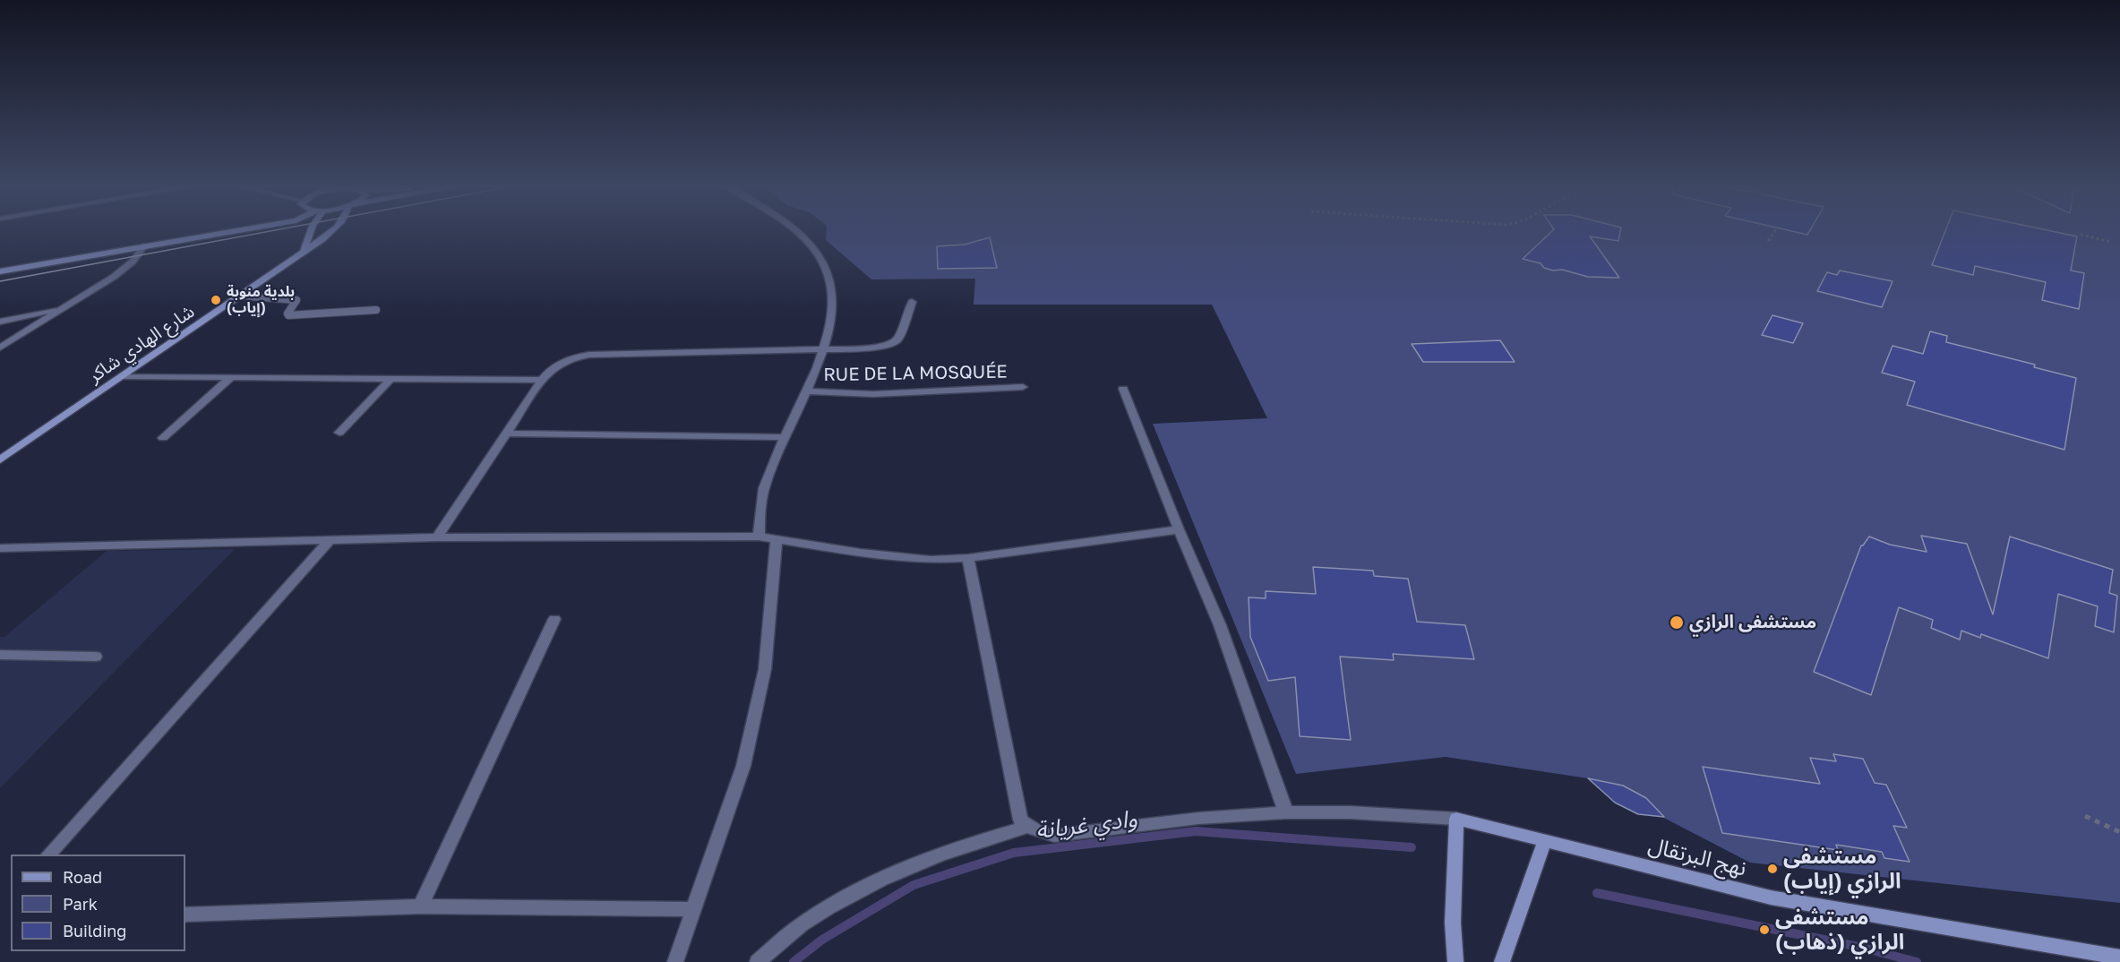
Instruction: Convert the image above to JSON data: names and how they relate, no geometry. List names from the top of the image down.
{
  "streets": {
    "street": ["شارع الهادي شاكر", "RUE DE LA MOSQUÉE", "نهج البرتقال"]
  },
  "water": ["وادي غريانة"],
  "places": [
    "بلدية منوبة (إياب)",
    "مستشفى الرازي",
    "مستشفى الرازي (إياب)",
    "مستشفى الرازي (ذهاب)"
  ],
  "legend": ["Road", "Park", "Building"]
}
